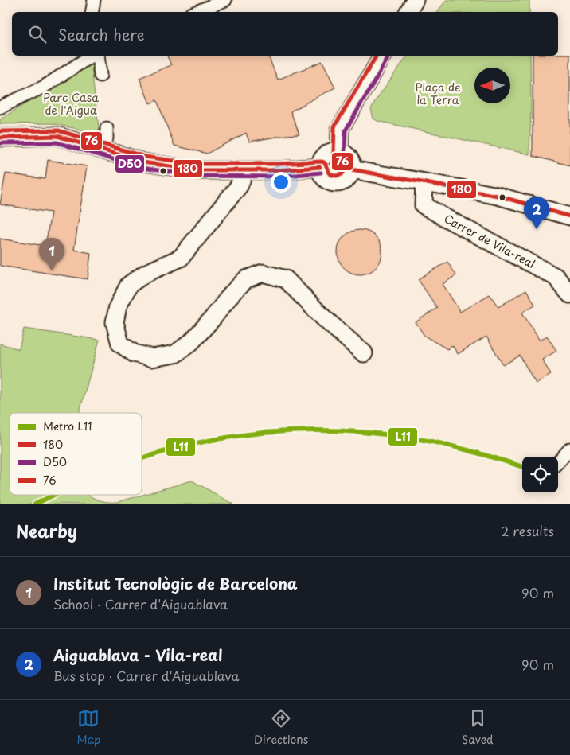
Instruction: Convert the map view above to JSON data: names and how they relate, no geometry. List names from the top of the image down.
{
  "streets": {
    "street": ["Carrer de Vila-real"]
  },
  "parks": ["Plaça de la Terra", "Parc Casa de l'Aigua"],
  "lines": [
    "transit line 76",
    "transit line D50",
    "transit line 180",
    "metro line L11"
  ],
  "legend": [
    "Metro L11",
    "180",
    "D50",
    "76"
  ],
  "north": "left",
  "page": {
    "search": "Search here",
    "pins": ["2", "1"],
    "heading": ["Nearby", "2 results"],
    "list": [
      {
        "mark": "1",
        "name": "Institut Tecnològic de Barcelona",
        "note": "School · Carrer d'Aiguablava",
        "value": "90 m"
      },
      {
        "mark": "2",
        "name": "Aiguablava - Vila-real",
        "note": "Bus stop · Carrer d'Aiguablava",
        "value": "90 m"
      }
    ],
    "nav": ["Map", "Directions", "Saved"]
  }
}
